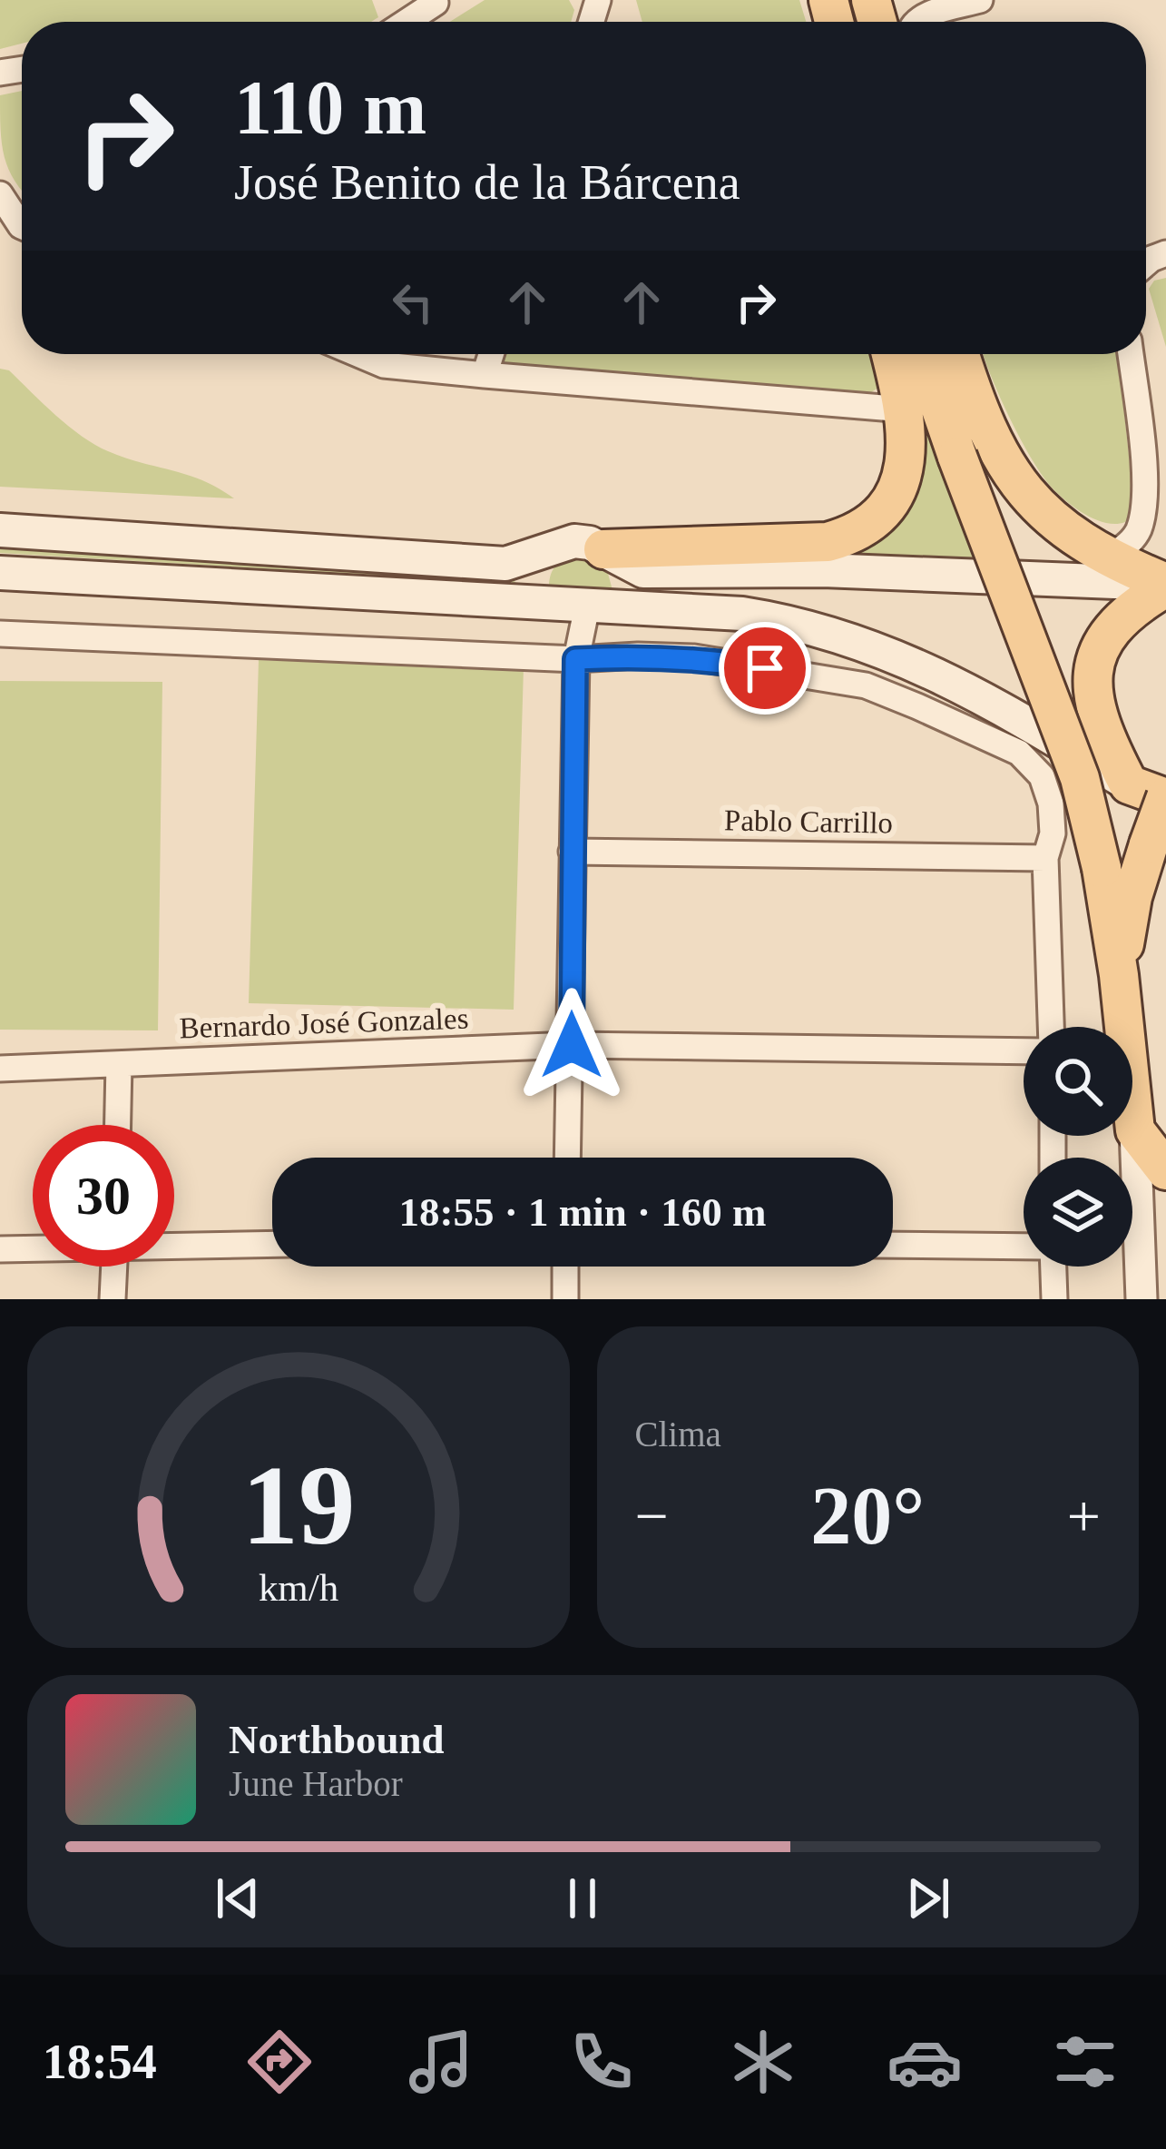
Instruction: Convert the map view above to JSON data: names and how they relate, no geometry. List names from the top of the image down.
{
  "streets": {
    "street": ["Pablo Carrillo", "Bernardo José Gonzales"]
  },
  "page": {
    "turn": ["110 m", "José Benito de la Bárcena"],
    "limit": "30",
    "trip": "18:55 · 1 min · 160 m",
    "tile": "Clima",
    "heat": ["−", "20°", "+"],
    "song": ["Northbound", "June Harbor"],
    "tabs": "18:54",
    "gauge": ["19", "km/h"]
  }
}
